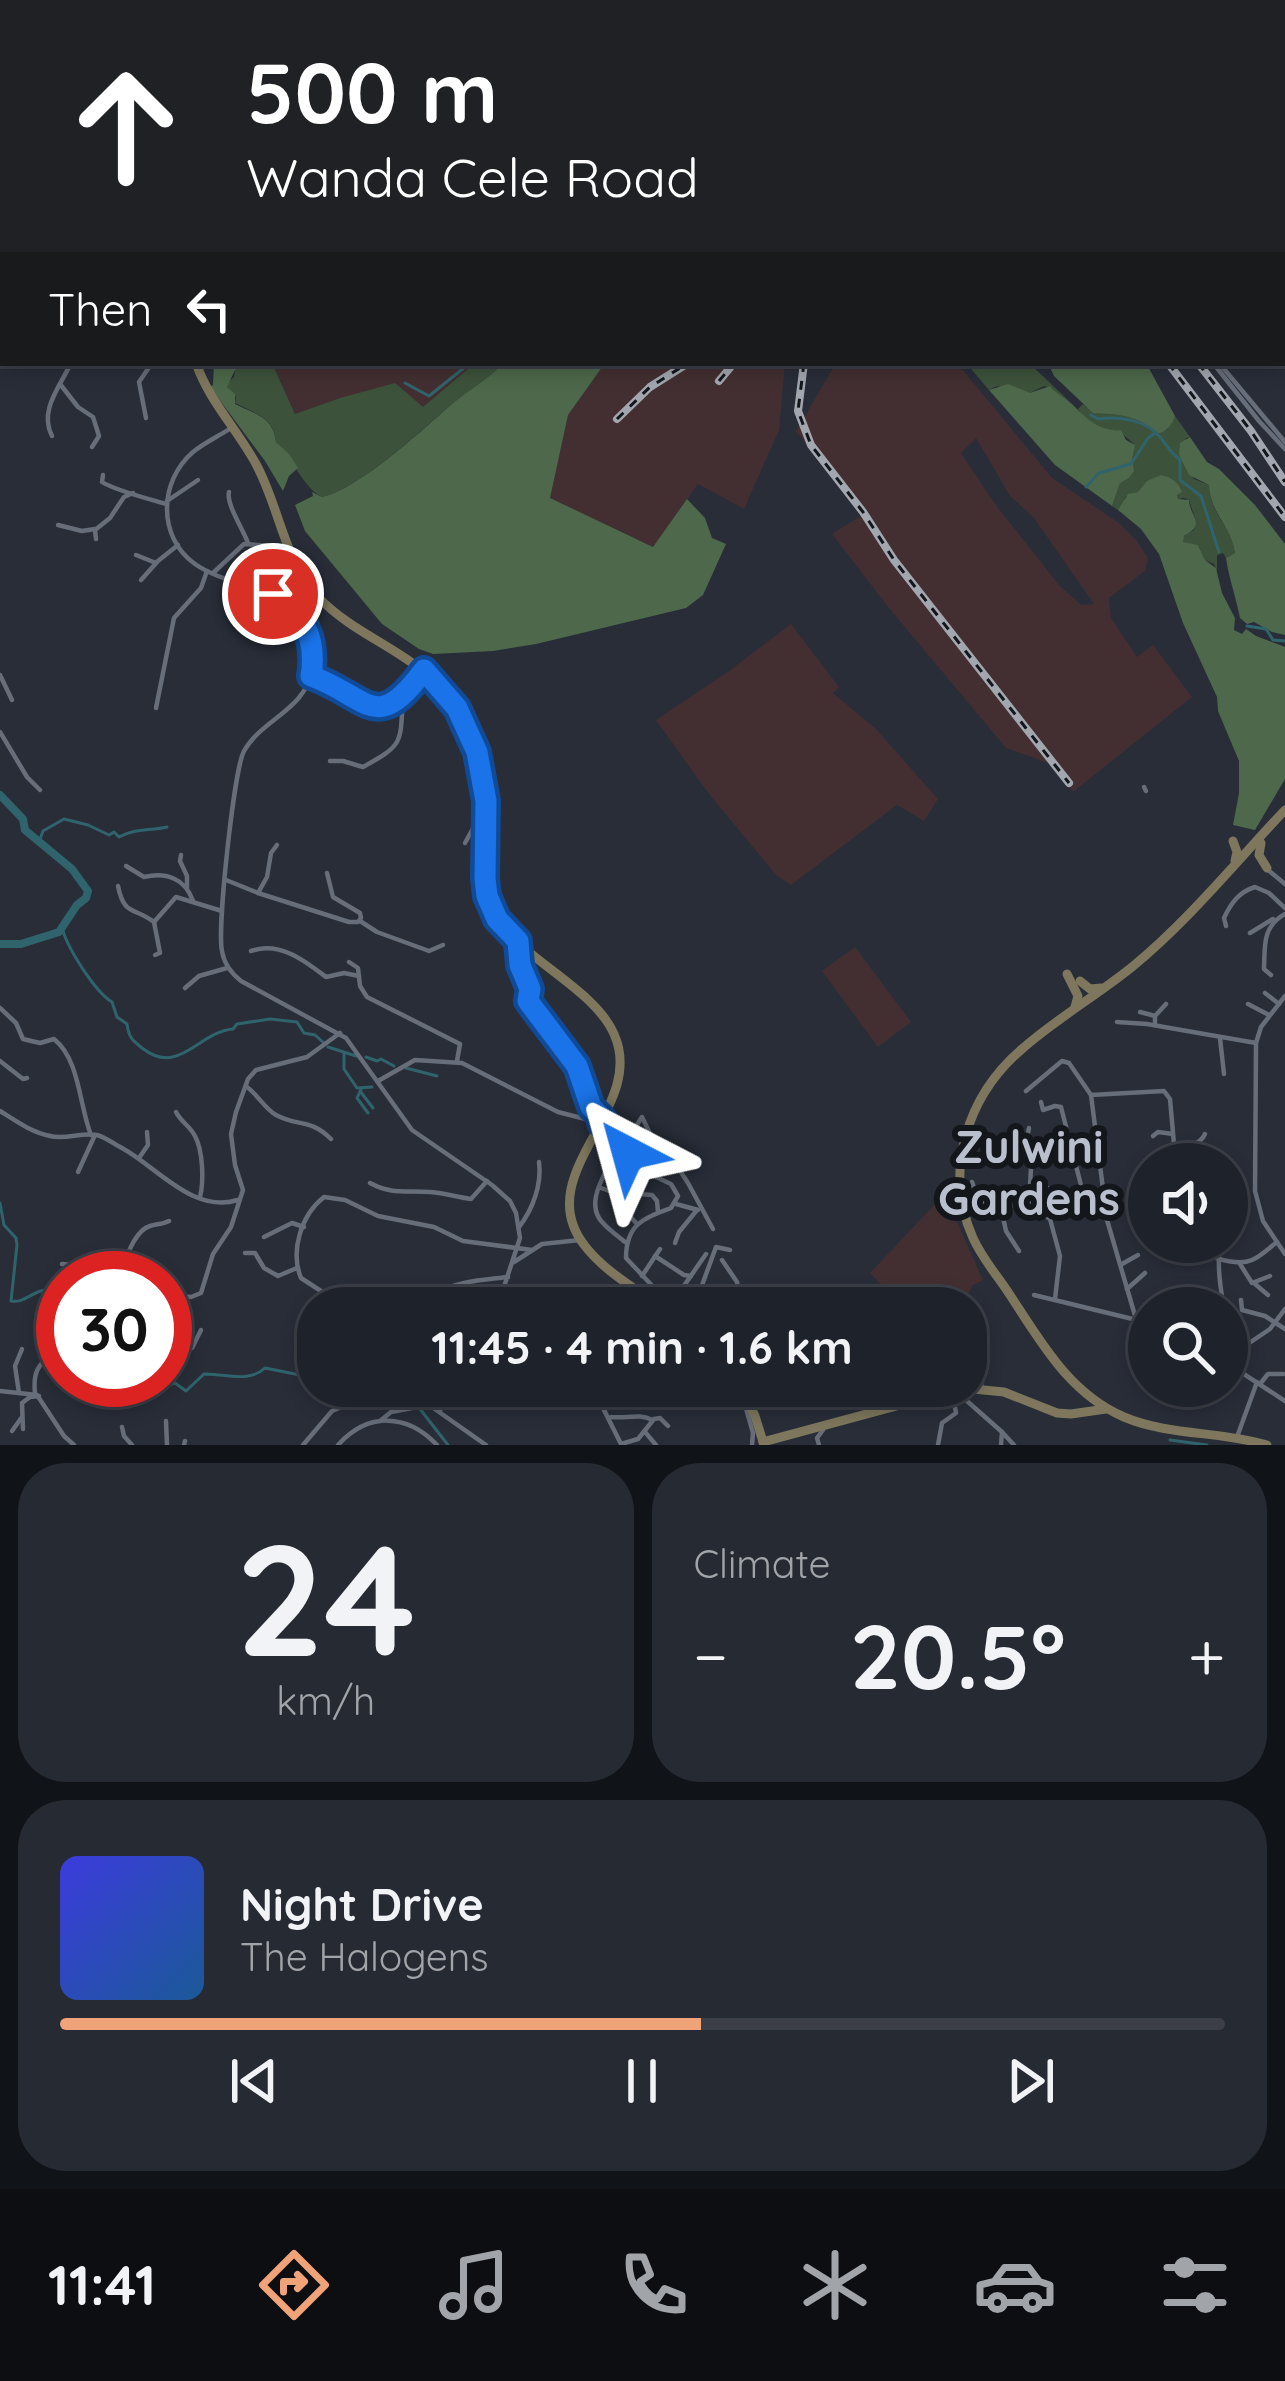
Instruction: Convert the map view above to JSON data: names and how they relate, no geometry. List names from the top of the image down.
{
  "districts": ["Zulwini Gardens"],
  "page": {
    "turn": ["500 m", "Wanda Cele Road"],
    "then": "Then",
    "limit": "30",
    "trip": "11:45 · 4 min · 1.6 km",
    "tile": [
      ["24", "km/h"],
      "Climate"
    ],
    "heat": ["−", "20.5°", "+"],
    "song": ["Night Drive", "The Halogens"],
    "tabs": "11:41"
  }
}
